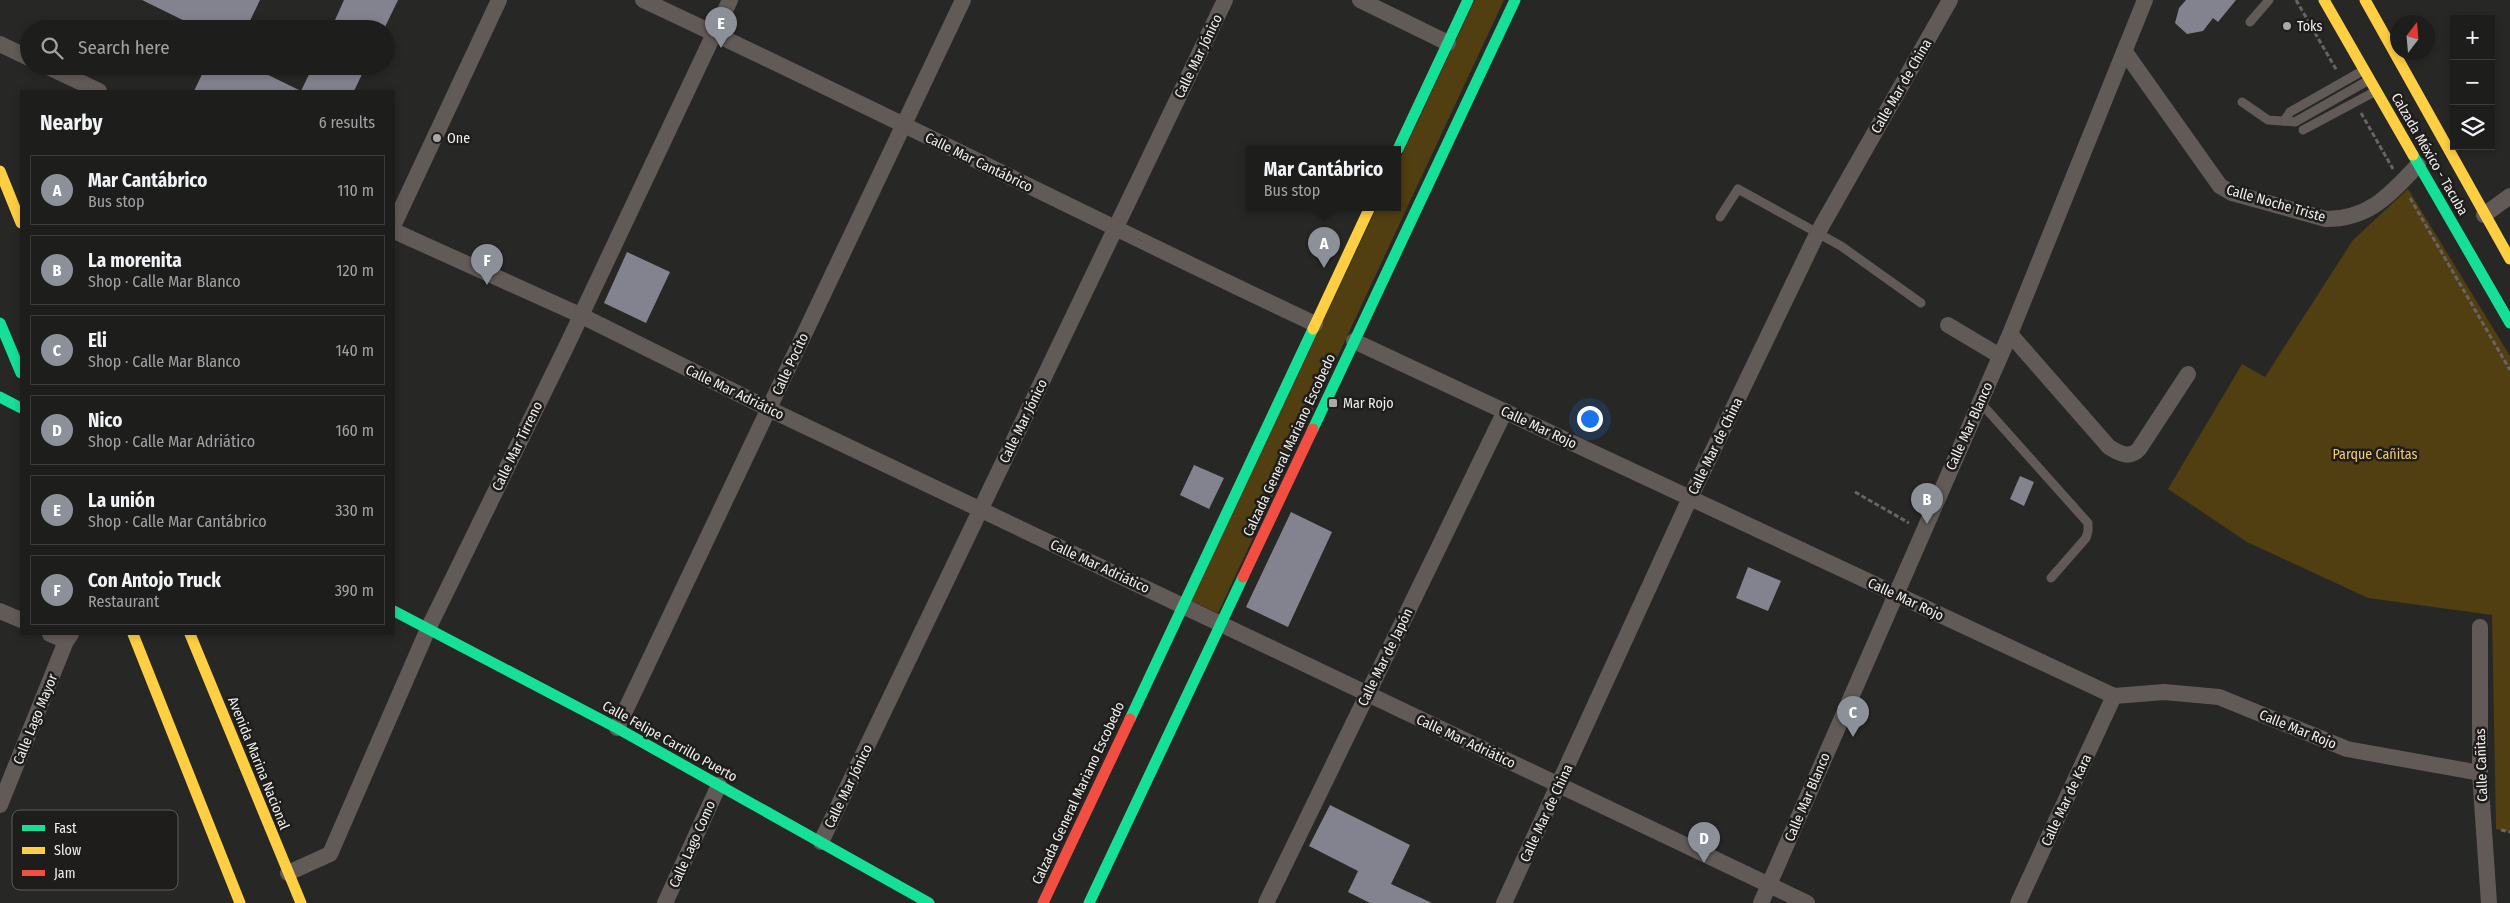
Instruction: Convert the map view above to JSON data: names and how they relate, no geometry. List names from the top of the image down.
{
  "streets": {
    "main road": [
      "Calzada México - Tacuba",
      "Calzada General Mariano Escobedo",
      "Calle Felipe Carrillo Puerto",
      "Avenida Marina Nacional"
    ],
    "street": [
      "Calle Mar Jónico",
      "Calle Mar de China",
      "Calle Mar Cantábrico",
      "Calle Noche Triste",
      "Calle Pocito",
      "Calle Mar Adriático",
      "Calle Mar Blanco",
      "Calle Mar Rojo",
      "Calle Mar Tirreno",
      "Calle Mar de Japón",
      "Calle Lago Mayor",
      "Calle Cañitas",
      "Calle Mar de Kara",
      "Calle Lago Como"
    ]
  },
  "crossings": [
    ["Calle Mar Jónico", "Calle Mar Cantábrico"],
    ["Calle Mar Jónico", "Calle Mar Adriático"],
    ["Calle Mar Jónico", "Calle Felipe Carrillo Puerto"],
    ["Calle Mar de China", "Calle Mar Adriático"],
    ["Calle Mar de China", "Calle Mar Rojo"],
    ["Calzada México - Tacuba", "Calle Noche Triste"],
    ["Calle Mar Cantábrico", "Calle Pocito"],
    ["Calle Mar Cantábrico", "Calzada General Mariano Escobedo"],
    ["Calle Mar Cantábrico", "Calle Mar Tirreno"],
    ["Calle Noche Triste", "Calle Mar Blanco"],
    ["Calle Pocito", "Calle Mar Adriático"],
    ["Calle Pocito", "Calle Felipe Carrillo Puerto"],
    ["Calle Mar Adriático", "Calle Mar Blanco"],
    ["Calle Mar Adriático", "Calzada General Mariano Escobedo"],
    ["Calle Mar Adriático", "Calle Mar Tirreno"],
    ["Calle Mar Adriático", "Calle Mar de Japón"],
    ["Calle Mar Blanco", "Calle Mar Rojo"],
    ["Calle Mar Rojo", "Calzada General Mariano Escobedo"],
    ["Calle Mar Rojo", "Calle Mar de Japón"],
    ["Calle Mar Rojo", "Calle Cañitas"],
    ["Calle Mar Rojo", "Calle Mar de Kara"],
    ["Calle Mar Tirreno", "Calle Felipe Carrillo Puerto"],
    ["Calle Mar Tirreno", "Avenida Marina Nacional"],
    ["Calle Felipe Carrillo Puerto", "Calle Lago Como"]
  ],
  "parks": ["Parque Cañitas"],
  "places": {
    "other": ["Toks", "One"],
    "transit": ["Mar Rojo"]
  },
  "legend": ["Fast", "Slow", "Jam"],
  "north": "top",
  "page": {
    "pins": [
      "E",
      "A",
      "F",
      "B",
      "C",
      "D"
    ],
    "map_buttons": ["+", "−"],
    "search": "Search here",
    "heading": ["Nearby", "6 results"],
    "popup": ["Mar Cantábrico", "Bus stop"],
    "list": [
      {
        "mark": "A",
        "name": "Mar Cantábrico",
        "note": "Bus stop",
        "value": "110 m"
      },
      {
        "mark": "B",
        "name": "La morenita",
        "note": "Shop · Calle Mar Blanco",
        "value": "120 m"
      },
      {
        "mark": "C",
        "name": "Eli",
        "note": "Shop · Calle Mar Blanco",
        "value": "140 m"
      },
      {
        "mark": "D",
        "name": "Nico",
        "note": "Shop · Calle Mar Adriático",
        "value": "160 m"
      },
      {
        "mark": "E",
        "name": "La unión",
        "note": "Shop · Calle Mar Cantábrico",
        "value": "330 m"
      },
      {
        "mark": "F",
        "name": "Con Antojo Truck",
        "note": "Restaurant",
        "value": "390 m"
      }
    ]
  }
}
